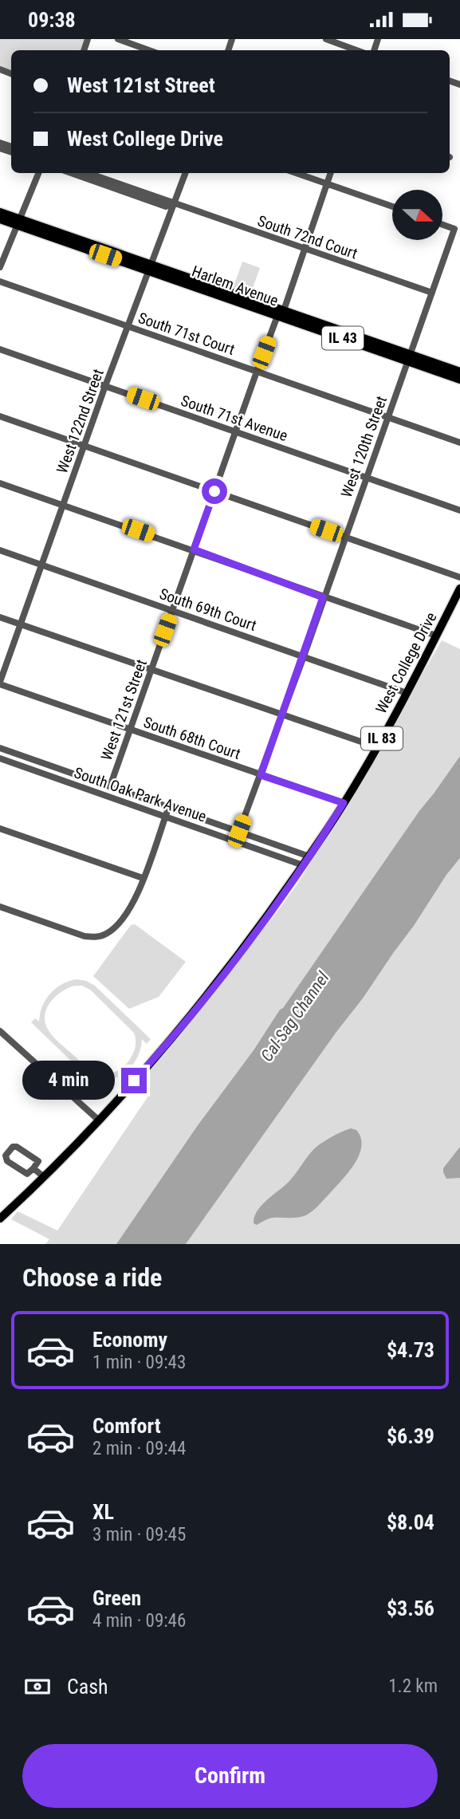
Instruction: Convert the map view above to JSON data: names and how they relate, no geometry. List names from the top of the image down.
{
  "streets": {
    "main road": [
      "Harlem Avenue",
      "IL 43",
      "West College Drive",
      "IL 83"
    ],
    "street": [
      "South 72nd Court",
      "South 71st Court",
      "South 71st Avenue",
      "West 122nd Street",
      "West 120th Street",
      "South 69th Court",
      "West 121st Street",
      "South 68th Court",
      "South Oak Park Avenue"
    ]
  },
  "crossings": [
    ["South 72nd Court", "West 122nd Street"],
    ["South 72nd Court", "West 120th Street"],
    ["South 72nd Court", "West 121st Street"],
    ["Harlem Avenue", "West 122nd Street"],
    ["Harlem Avenue", "West 120th Street"],
    ["Harlem Avenue", "West 121st Street"],
    ["South 71st Court", "West 122nd Street"],
    ["South 71st Court", "West 120th Street"],
    ["South 71st Court", "West 121st Street"],
    ["South 71st Avenue", "West 122nd Street"],
    ["South 71st Avenue", "West 120th Street"],
    ["South 71st Avenue", "West 121st Street"],
    ["West 122nd Street", "South 69th Court"],
    ["West 122nd Street", "South 68th Court"],
    ["West 120th Street", "South 69th Court"],
    ["West 120th Street", "South 68th Court"],
    ["South 69th Court", "West College Drive"],
    ["South 69th Court", "West 121st Street"],
    ["West College Drive", "South 68th Court"],
    ["West College Drive", "South Oak Park Avenue"],
    ["West 121st Street", "South 68th Court"]
  ],
  "water": ["Cal-Sag Channel"],
  "north": "right",
  "page": {
    "status": "09:38",
    "banner": ["West 121st Street", "West College Drive"],
    "bubble": "4 min",
    "heading": "Choose a ride",
    "list": [
      {
        "name": "Economy",
        "note": "1 min · 09:43",
        "value": "$4.73"
      },
      {
        "name": "Comfort",
        "note": "2 min · 09:44",
        "value": "$6.39"
      },
      {
        "name": "XL",
        "note": "3 min · 09:45",
        "value": "$8.04"
      },
      {
        "name": "Green",
        "note": "4 min · 09:46",
        "value": "$3.56"
      }
    ],
    "pay": ["Cash", "1.2 km"],
    "buttons": "Confirm"
  }
}
